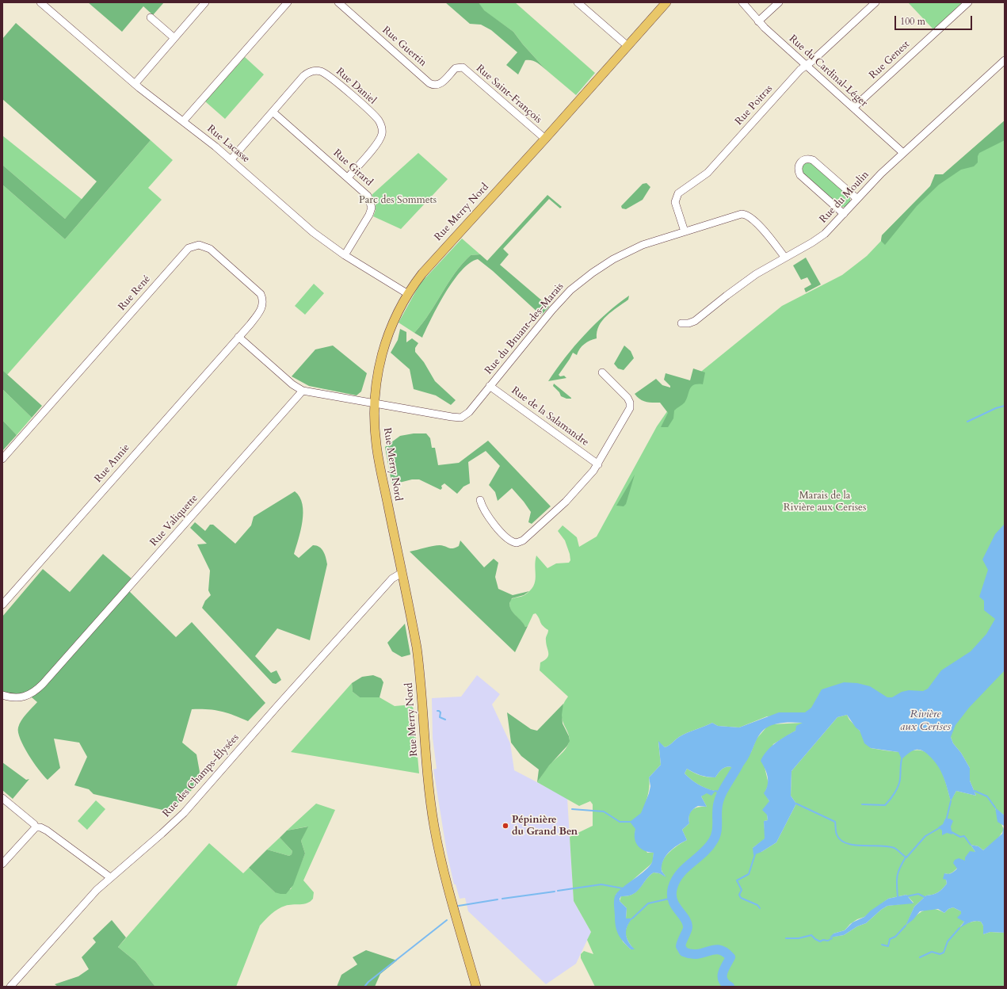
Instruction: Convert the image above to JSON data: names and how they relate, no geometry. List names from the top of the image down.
{
  "streets": {
    "main road": ["Rue Merry Nord"],
    "street": [
      "Rue Guertin",
      "Rue Genest",
      "Rue du Cardinal-Léger",
      "Rue Daniel",
      "Rue Saint-François",
      "Rue Poitras",
      "Rue Lacasse",
      "Rue Girard",
      "Rue du Moulin",
      "Rue René",
      "Rue du Bruant-des-Marais",
      "Rue de la Salamandre",
      "Rue Annie",
      "Rue Valiquette",
      "Rue des Champs-Élysées"
    ]
  },
  "crossings": [
    ["Rue Guertin", "Rue Saint-François"],
    ["Rue Genest", "Rue du Cardinal-Léger"],
    ["Rue du Cardinal-Léger", "Rue Poitras"],
    ["Rue du Cardinal-Léger", "Rue du Moulin"],
    ["Rue Daniel", "Rue Lacasse"],
    ["Rue Daniel", "Rue Girard"],
    ["Rue Saint-François", "Rue Merry Nord"],
    ["Rue Poitras", "Rue du Bruant-des-Marais"],
    ["Rue Lacasse", "Rue Girard"],
    ["Rue Lacasse", "Rue Merry Nord"],
    ["Rue du Moulin", "Rue du Bruant-des-Marais"],
    ["Rue Merry Nord", "Rue du Bruant-des-Marais"],
    ["Rue Merry Nord", "Rue des Champs-Élysées"],
    ["Rue René", "Rue Annie"],
    ["Rue du Bruant-des-Marais", "Rue de la Salamandre"]
  ],
  "water": ["Rivière aux Cerises"],
  "parks": ["Parc des Sommets", "Marais de la Rivière aux Cerises"],
  "places": ["Pépinière du Grand Ben"],
  "scale_bar": "100 m"
}
